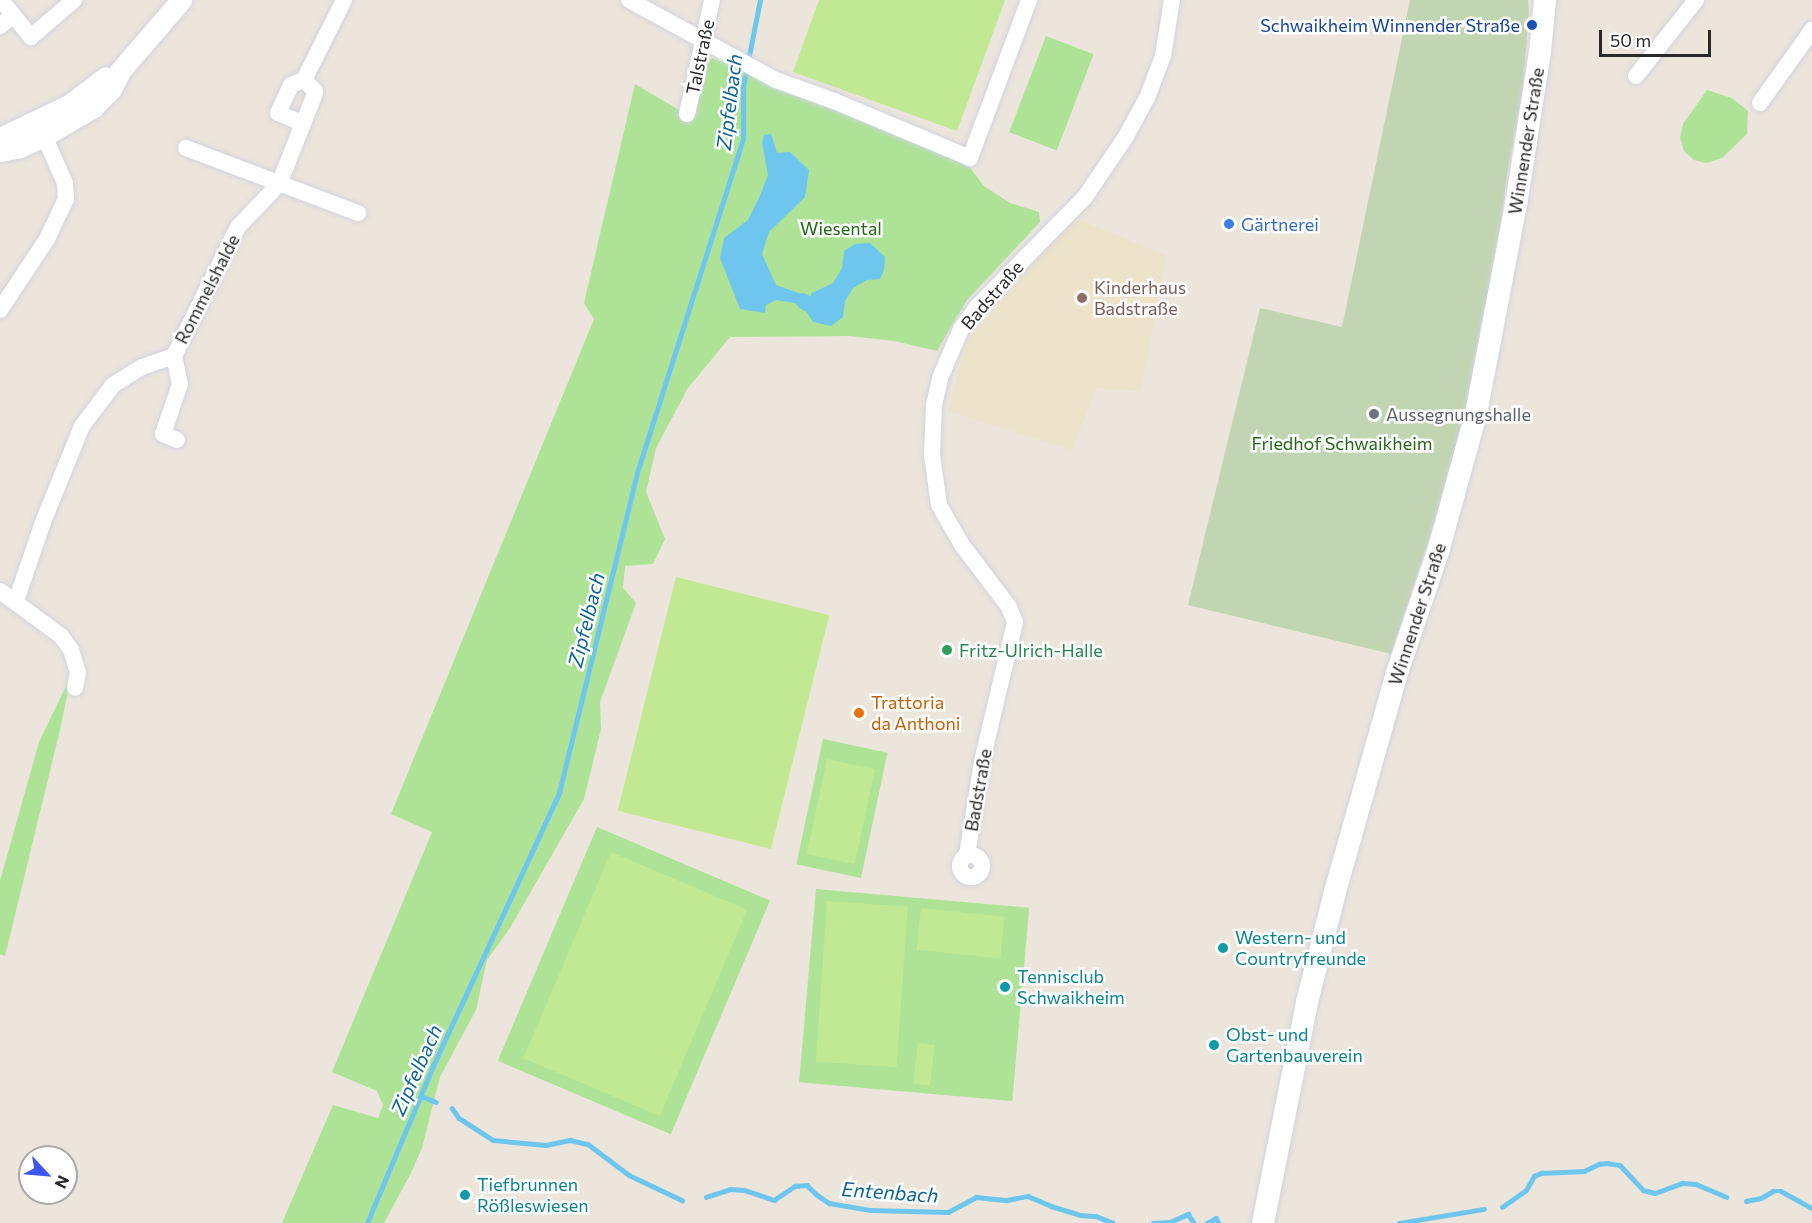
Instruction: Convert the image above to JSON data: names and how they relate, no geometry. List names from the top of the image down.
{
  "streets": {
    "main road": ["Winnender Straße"],
    "street": ["Talstraße", "Rommelshalde", "Badstraße"]
  },
  "water": ["Zipfelbach", "Entenbach"],
  "parks": ["Wiesental", "Friedhof Schwaikheim"],
  "places": [
    "Schwaikheim Winnender Straße",
    "Gärtnerei",
    "Kinderhaus Badstraße",
    "Aussegnungshalle",
    "Fritz-Ulrich-Halle",
    "Trattoria da Anthoni",
    "Western- und Countryfreunde",
    "Tennisclub Schwaikheim",
    "Obst- und Gartenbauverein",
    "Tiefbrunnen Rößleswiesen"
  ],
  "scale_bar": "50 m",
  "north": "bottom right"
}
